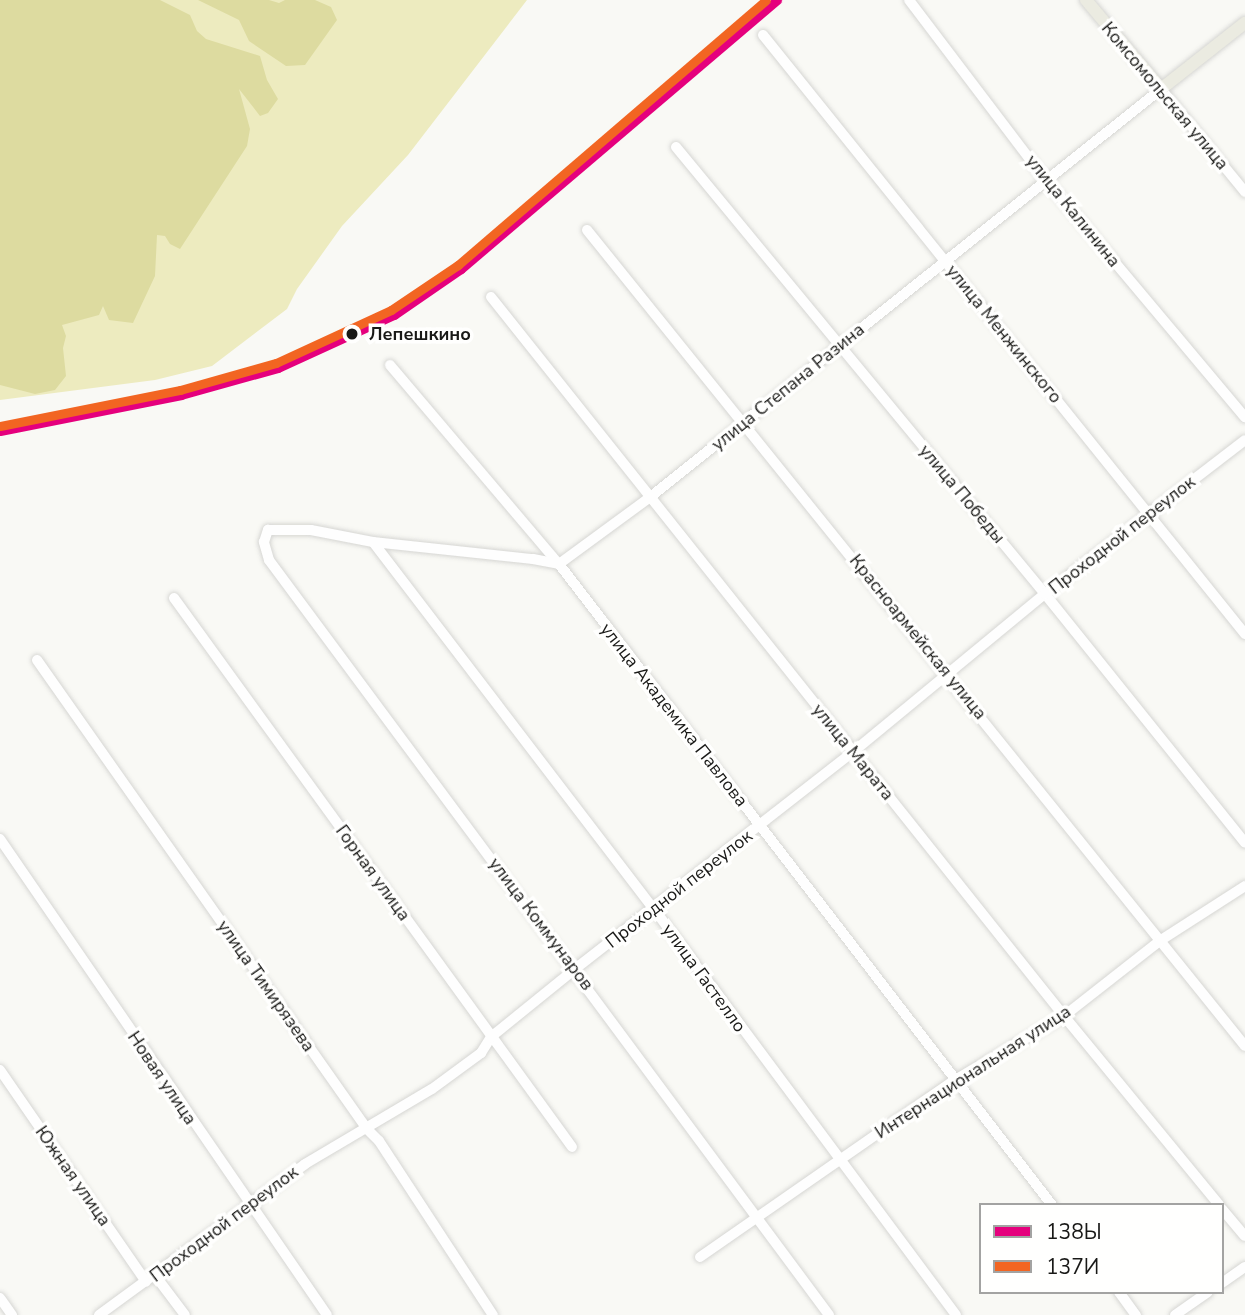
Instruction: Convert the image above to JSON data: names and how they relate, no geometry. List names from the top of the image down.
{
  "streets": {
    "main road": ["Комсомольская улица", "улица Степана Разина"],
    "street": [
      "улица Калинина",
      "улица Менжинского",
      "улица Победы",
      "Проходной переулок",
      "Красноармейская улица",
      "улица Академика Павлова",
      "улица Марата",
      "Горная улица",
      "улица Коммунаров",
      "улица Гастелло",
      "улица Тимирязева",
      "Интернациональная улица",
      "Новая улица",
      "Южная улица"
    ]
  },
  "crossings": [
    ["Комсомольская улица", "улица Степана Разина"],
    ["улица Калинина", "улица Степана Разина"],
    ["улица Менжинского", "улица Степана Разина"],
    ["улица Менжинского", "Проходной переулок"],
    ["улица Степана Разина", "улица Победы"],
    ["улица Степана Разина", "Красноармейская улица"],
    ["улица Степана Разина", "улица Академика Павлова"],
    ["улица Степана Разина", "улица Марата"],
    ["улица Победы", "Проходной переулок"],
    ["Проходной переулок", "Красноармейская улица"],
    ["Проходной переулок", "улица Академика Павлова"],
    ["Проходной переулок", "улица Марата"],
    ["Проходной переулок", "Горная улица"],
    ["Проходной переулок", "улица Коммунаров"],
    ["Проходной переулок", "улица Гастелло"],
    ["Проходной переулок", "улица Тимирязева"],
    ["Проходной переулок", "Новая улица"],
    ["Проходной переулок", "Южная улица"],
    ["Красноармейская улица", "Интернациональная улица"],
    ["улица Академика Павлова", "Интернациональная улица"],
    ["улица Марата", "Интернациональная улица"],
    ["улица Коммунаров", "улица Гастелло"],
    ["улица Коммунаров", "Интернациональная улица"],
    ["улица Гастелло", "Интернациональная улица"]
  ],
  "places": ["Лепешкино"],
  "lines": ["transit line 138Ы", "transit line 137И"],
  "legend": ["138Ы", "137И"]
}
